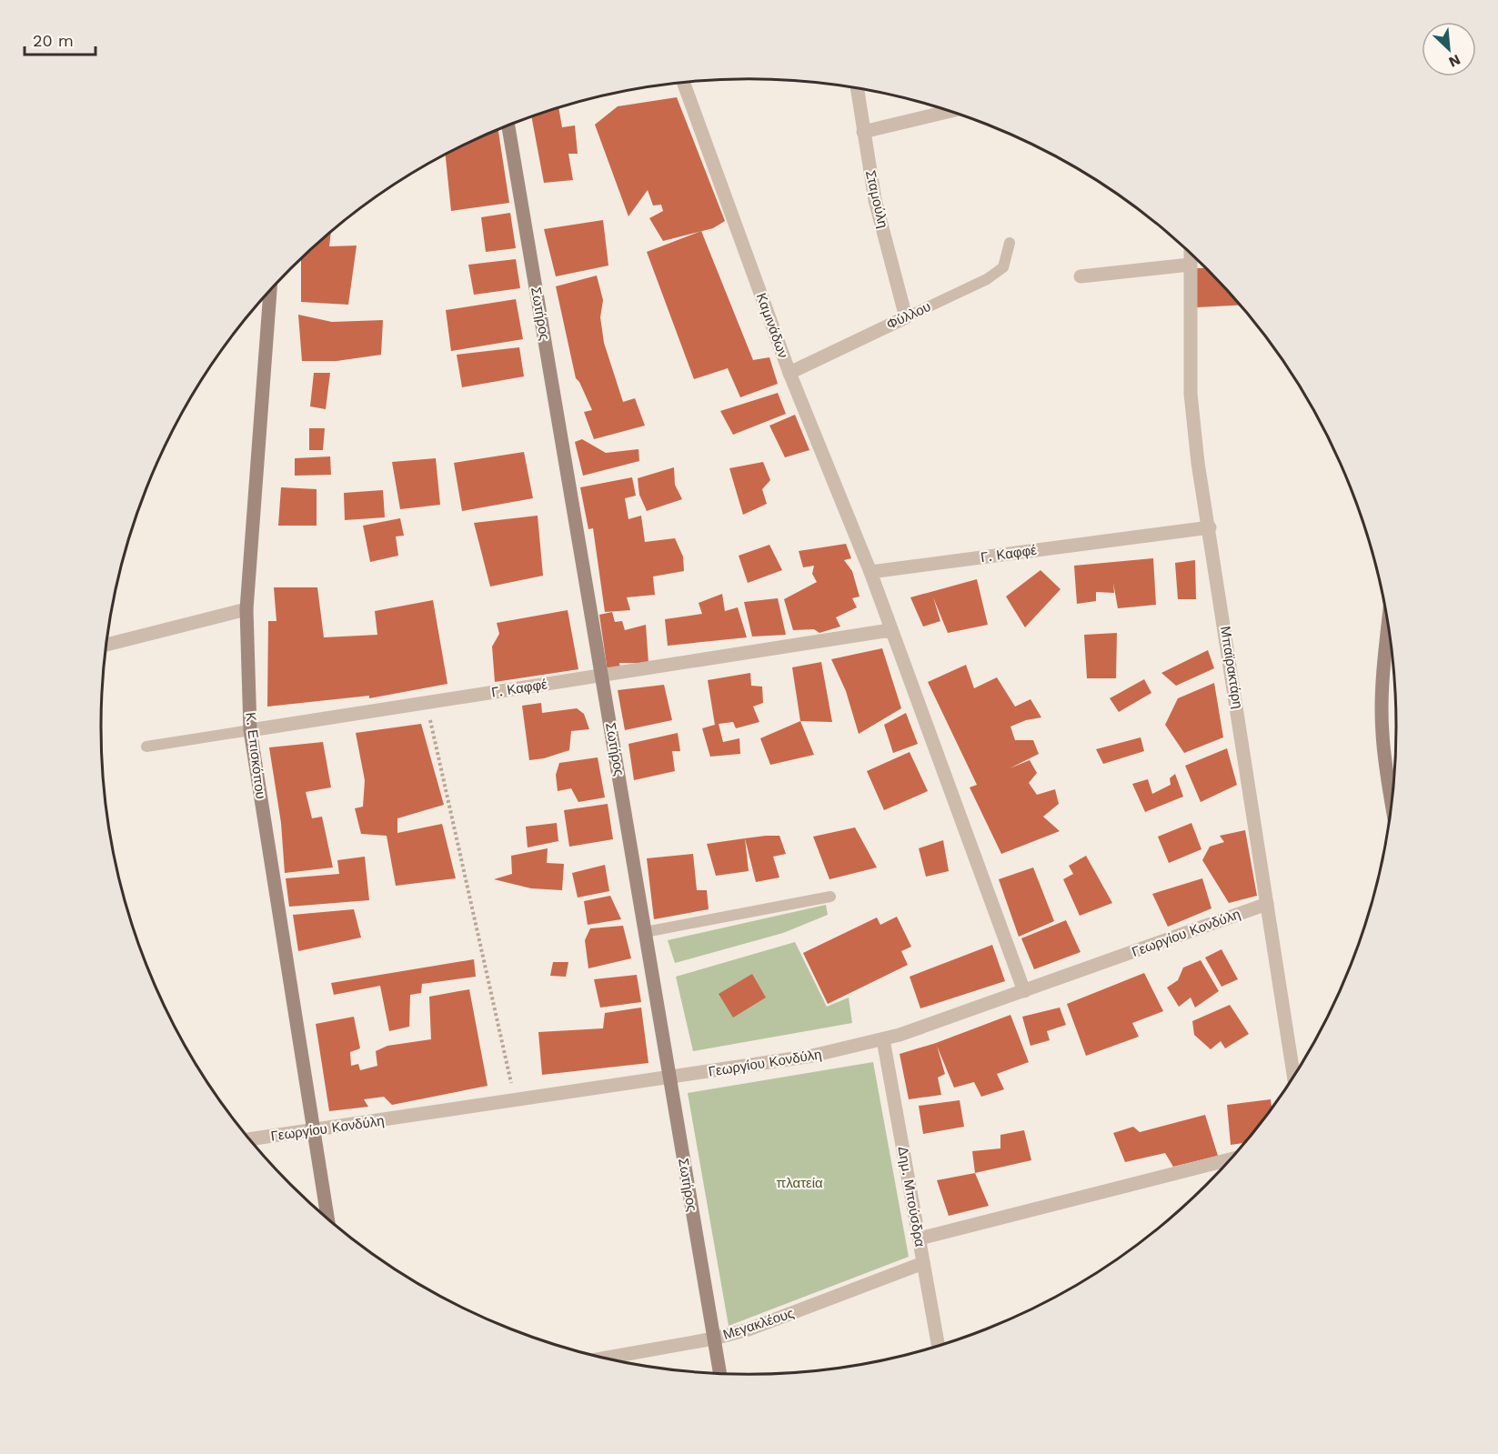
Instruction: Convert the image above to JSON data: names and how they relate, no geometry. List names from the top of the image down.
{
  "streets": {
    "street": [
      "Σταμούλη",
      "Σωτήρος",
      "Φύλλου",
      "Καμινάδων",
      "Γ. Καφφέ",
      "Μπαϊρακτάρη",
      "Κ. Επισκόπου",
      "Γεωργίου Κονδύλη",
      "Δημ. Μπούσδρα",
      "Μεγακλέους"
    ]
  },
  "crossings": [
    ["Σταμούλη", "Φύλλου"],
    ["Σωτήρος", "Γ. Καφφέ"],
    ["Σωτήρος", "Γεωργίου Κονδύλη"],
    ["Σωτήρος", "Μεγακλέους"],
    ["Φύλλου", "Καμινάδων"],
    ["Καμινάδων", "Γ. Καφφέ"],
    ["Γ. Καφφέ", "Μπαϊρακτάρη"],
    ["Γ. Καφφέ", "Κ. Επισκόπου"],
    ["Μπαϊρακτάρη", "Γεωργίου Κονδύλη"],
    ["Κ. Επισκόπου", "Γεωργίου Κονδύλη"],
    ["Γεωργίου Κονδύλη", "Δημ. Μπούσδρα"],
    ["Δημ. Μπούσδρα", "Μεγακλέους"]
  ],
  "parks": ["πλατεία"],
  "scale_bar": "20 m",
  "north": "bottom right"
}
